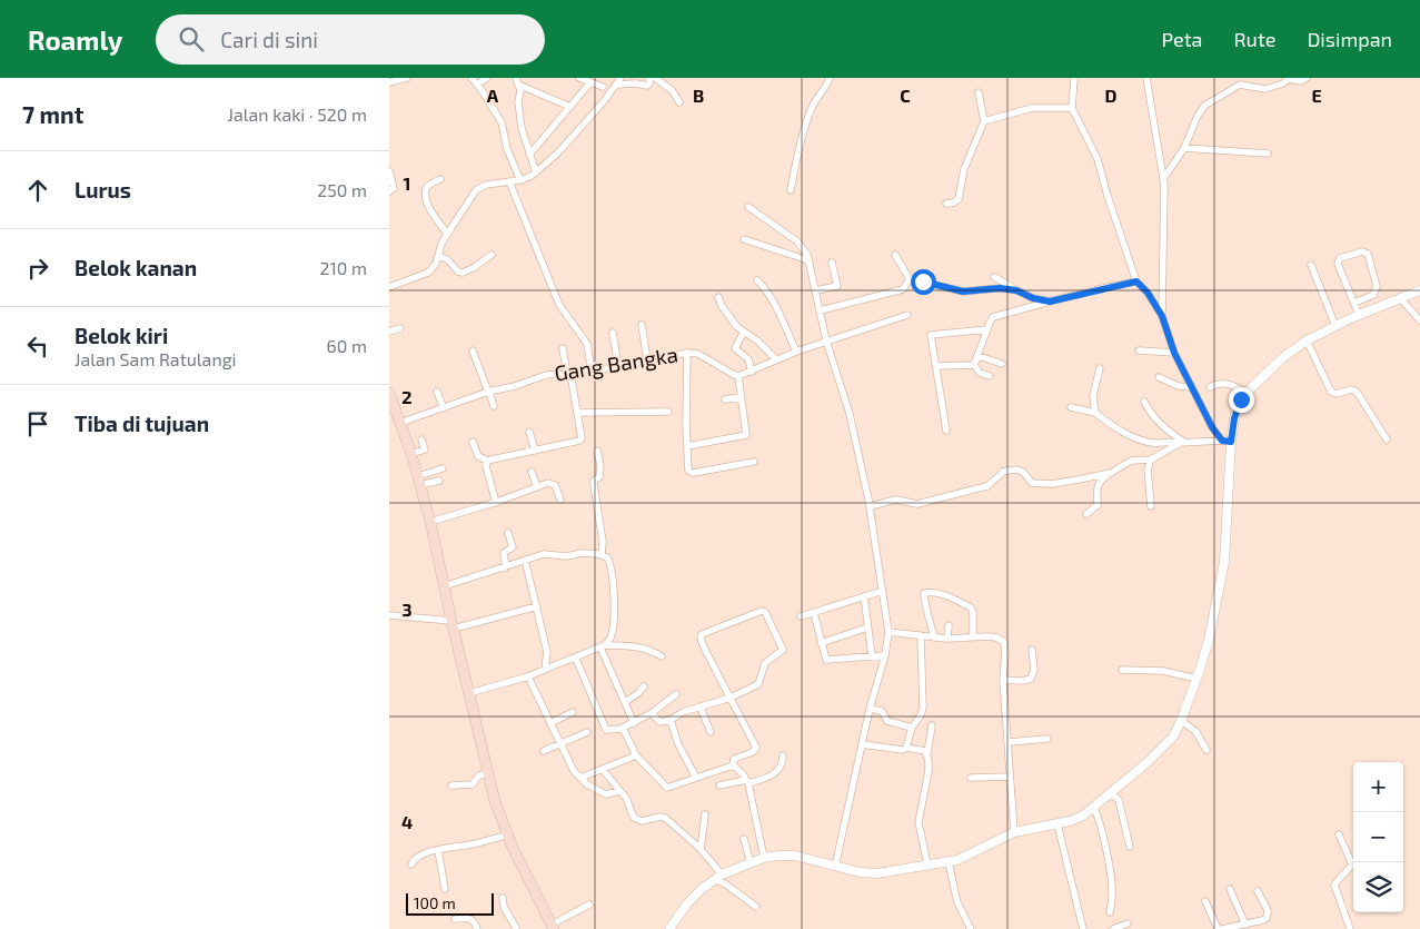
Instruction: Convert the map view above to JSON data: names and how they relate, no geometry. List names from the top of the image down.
{
  "streets": {
    "street": ["Gang Bangka"]
  },
  "scale_bar": "100 m",
  "page": {
    "header": "Roamly",
    "search": "Cari di sini",
    "nav": ["Peta", "Rute", "Disimpan"],
    "heading": ["7 mnt", "Jalan kaki · 520 m"],
    "list": [
      ["Lurus", "250 m"],
      ["Belok kanan", "210 m"],
      ["Belok kiri", "Jalan Sam Ratulangi", "60 m"],
      "Tiba di tujuan"
    ],
    "map_buttons": ["+", "−"],
    "scale": "100 m"
  },
  "grid": {
    "columns": [
      "A",
      "B",
      "C",
      "D",
      "E"
    ],
    "rows": [
      "1",
      "2",
      "3",
      "4"
    ]
  }
}
